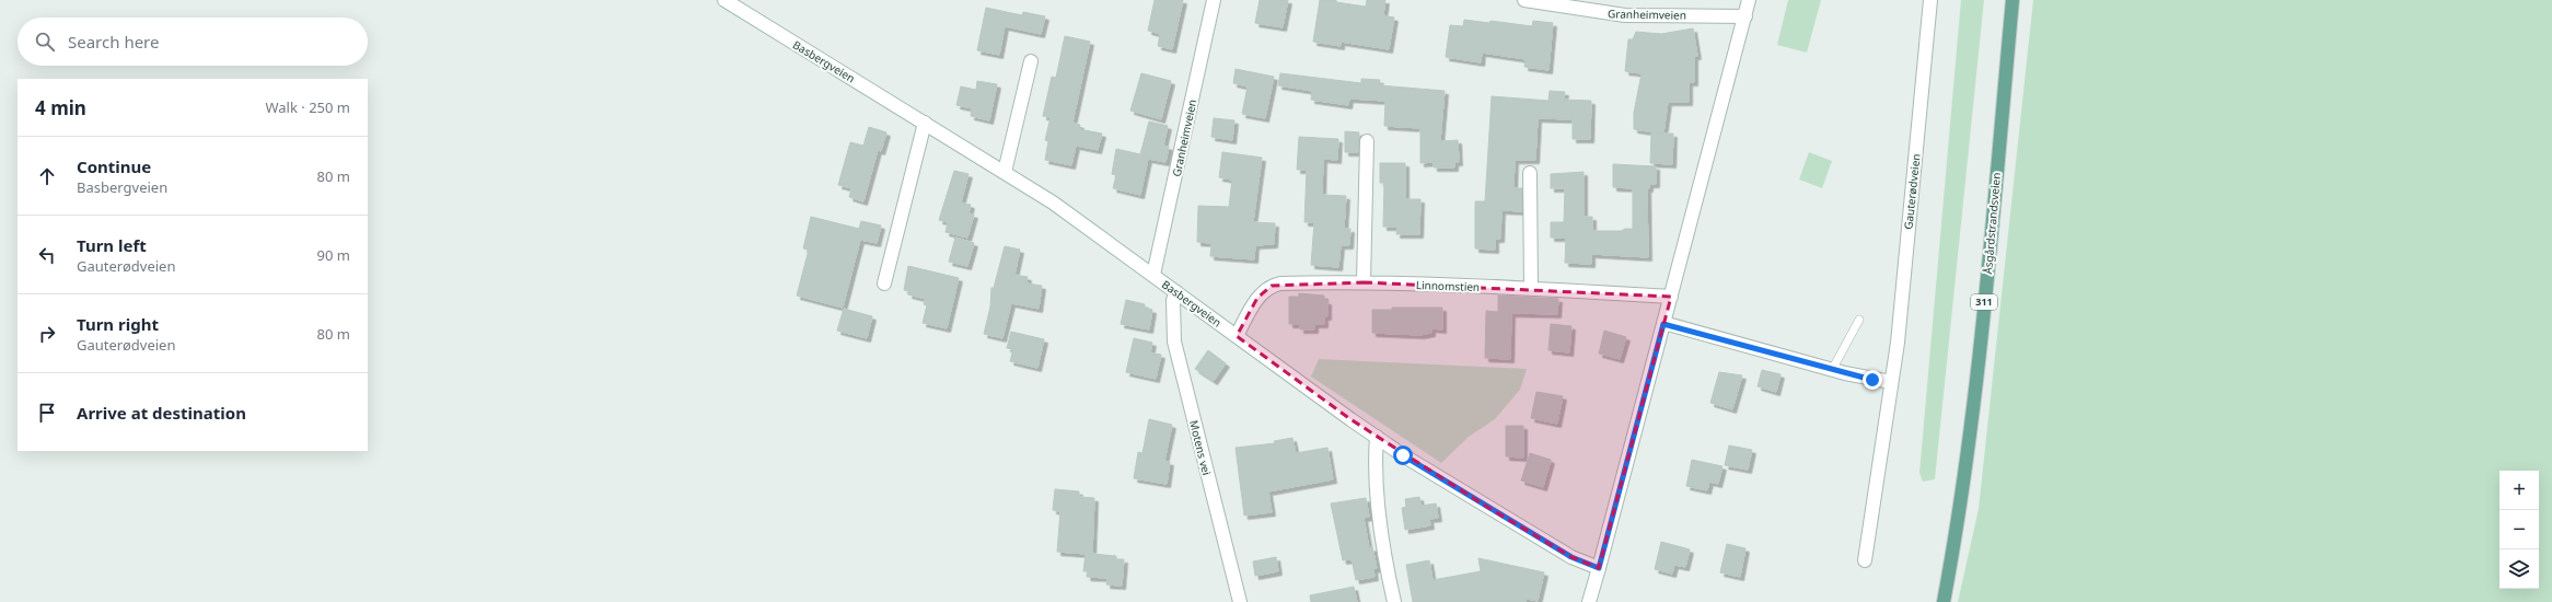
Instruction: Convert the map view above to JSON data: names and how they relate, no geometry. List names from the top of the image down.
{
  "streets": {
    "main road": ["Åsgårdstrandsveien", "311"],
    "street": [
      "Granheimveien",
      "Basbergveien",
      "Gauterødveien",
      "Linnomstien",
      "Motens vei"
    ]
  },
  "crossings": [
    ["Granheimveien", "Basbergveien"],
    ["Basbergveien", "Linnomstien"],
    ["Basbergveien", "Motens vei"]
  ],
  "page": {
    "search": "Search here",
    "heading": ["4 min", "Walk · 250 m"],
    "list": [
      ["Continue", "Basbergveien", "80 m"],
      ["Turn left", "Gauterødveien", "90 m"],
      ["Turn right", "Gauterødveien", "80 m"],
      "Arrive at destination"
    ],
    "map_buttons": ["+", "−"]
  }
}
